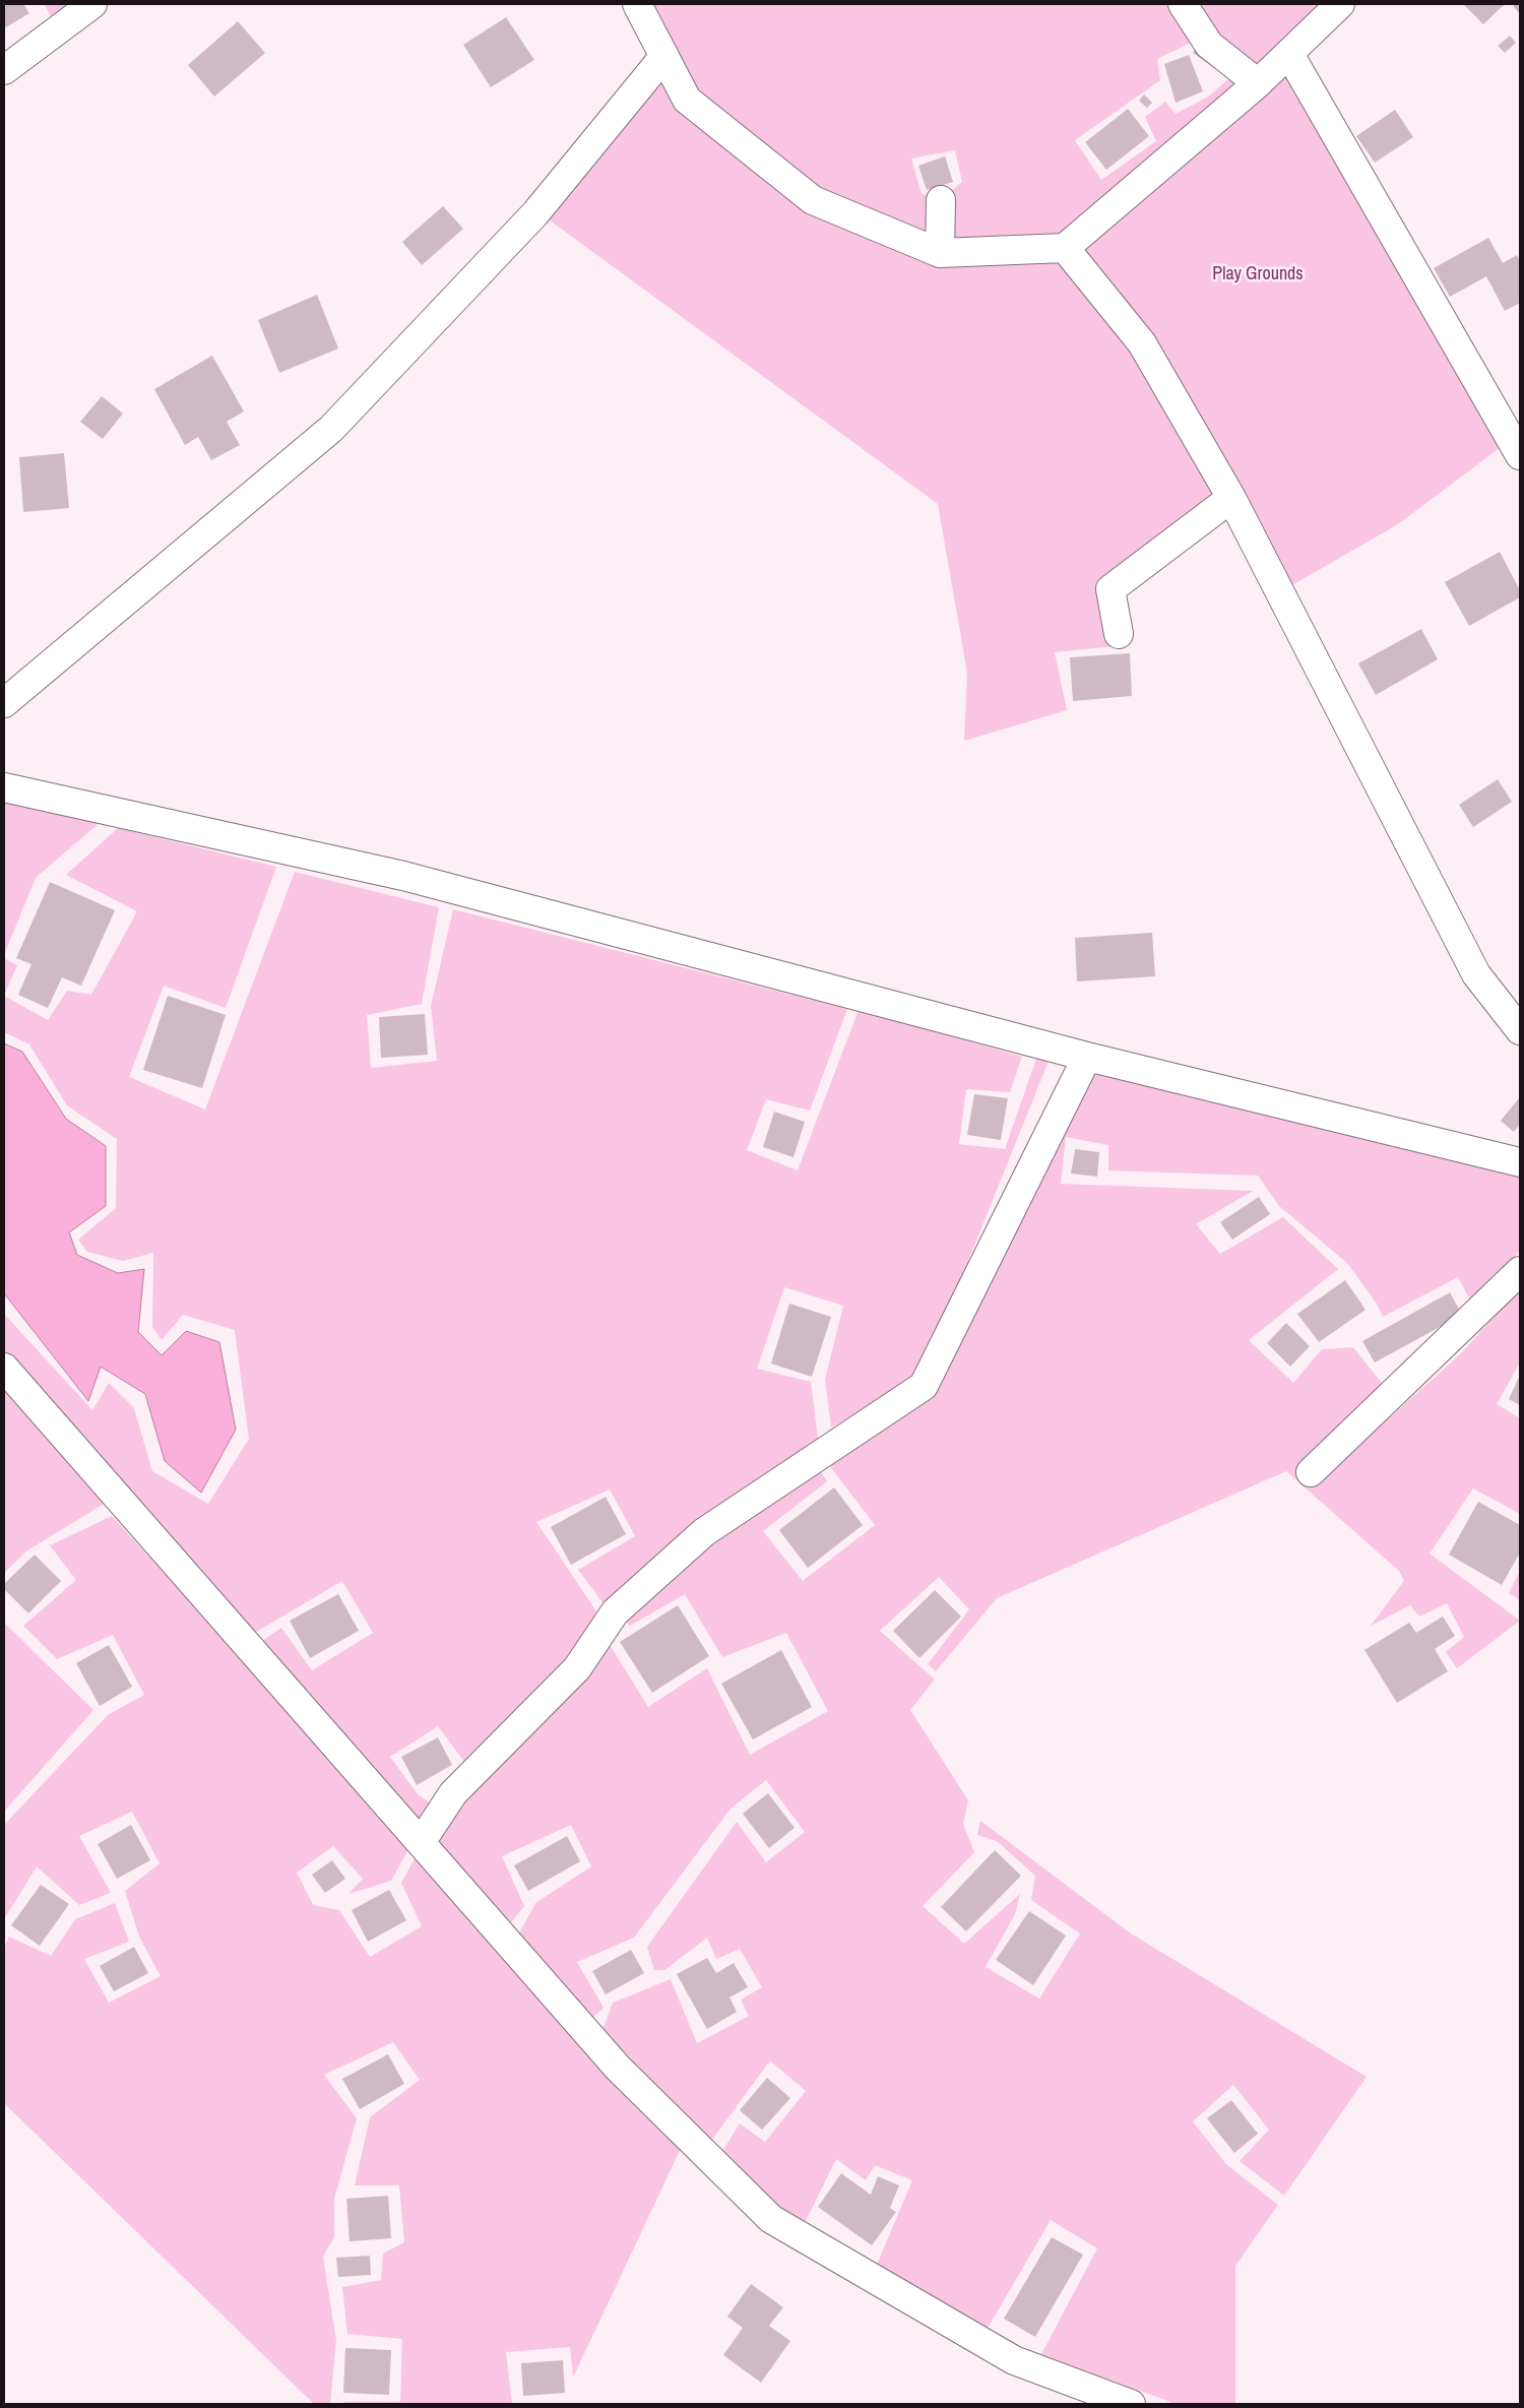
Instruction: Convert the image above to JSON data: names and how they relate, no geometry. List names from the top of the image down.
{
  "parks": ["Play Grounds"]
}
